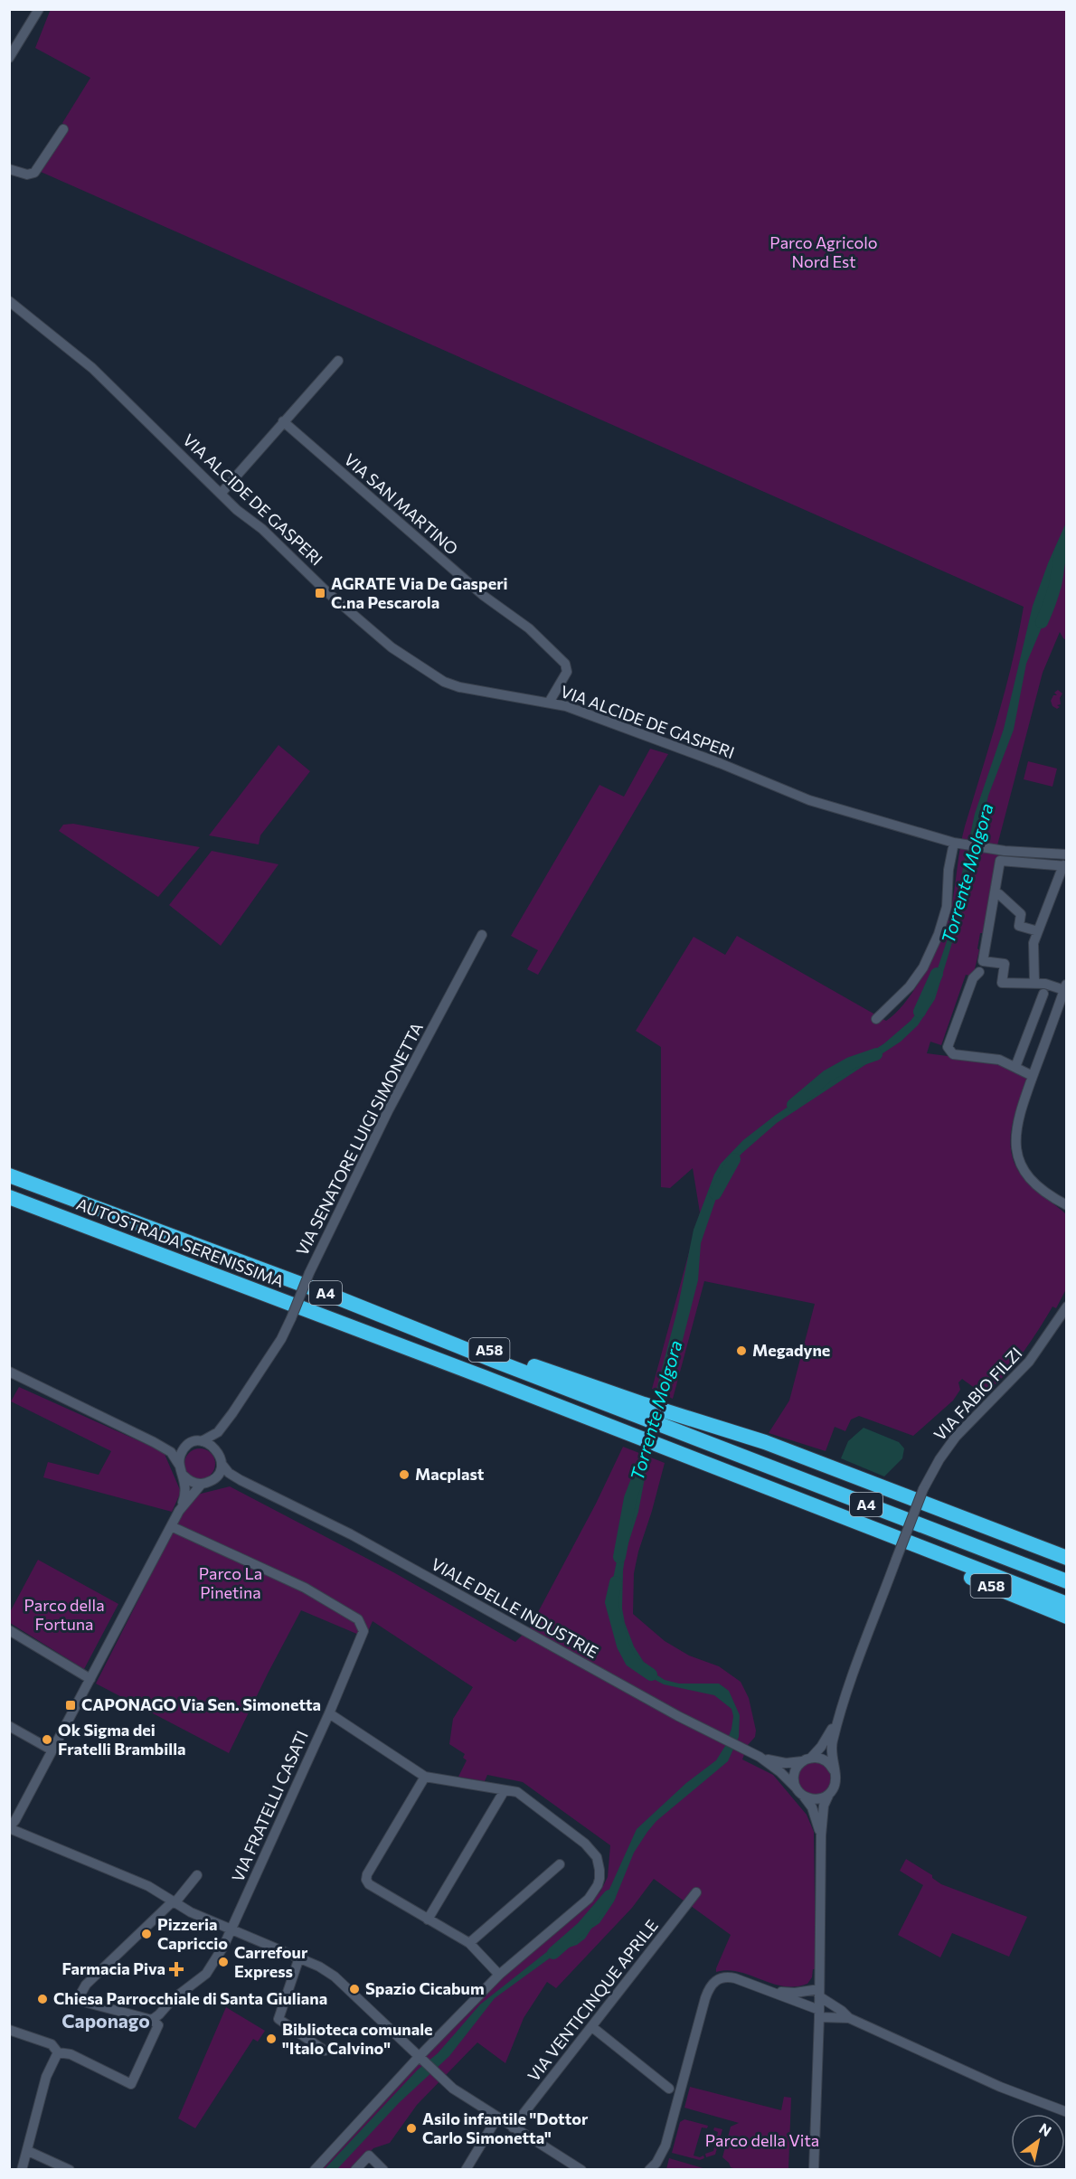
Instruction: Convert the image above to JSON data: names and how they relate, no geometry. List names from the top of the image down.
{
  "streets": {
    "highway": ["AUTOSTRADA SERENISSIMA", "A4", "A58"],
    "street": [
      "VIA ALCIDE DE GASPERI",
      "VIA SAN MARTINO",
      "VIA SENATORE LUIGI SIMONETTA",
      "VIA FABIO FILZI",
      "VIALE DELLE INDUSTRIE",
      "VIA FRATELLI CASATI",
      "VIA VENTICINQUE APRILE"
    ]
  },
  "crossings": [
    ["VIA ALCIDE DE GASPERI", "VIA SAN MARTINO"],
    ["VIA SENATORE LUIGI SIMONETTA", "VIALE DELLE INDUSTRIE"],
    ["AUTOSTRADA SERENISSIMA", "A4"],
    ["AUTOSTRADA SERENISSIMA", "A58"]
  ],
  "districts": ["Caponago"],
  "water": ["Torrente Molgora"],
  "parks": [
    "Parco Agricolo Nord Est",
    "Parco La Pinetina",
    "Parco della Fortuna",
    "Parco della Vita"
  ],
  "places": {
    "transit": ["AGRATE Via De Gasperi C.na Pescarola", "CAPONAGO Via Sen. Simonetta"],
    "other": [
      "Megadyne",
      "Macplast",
      "Ok Sigma dei Fratelli Brambilla",
      "Pizzeria Capriccio",
      "Carrefour Express",
      "Spazio Cicabum",
      "Chiesa Parrocchiale di Santa Giuliana",
      "Biblioteca comunale \"Italo Calvino\"",
      "Asilo infantile \"Dottor Carlo Simonetta\""
    ],
    "health": ["Farmacia Piva"]
  },
  "north": "top right"
}
